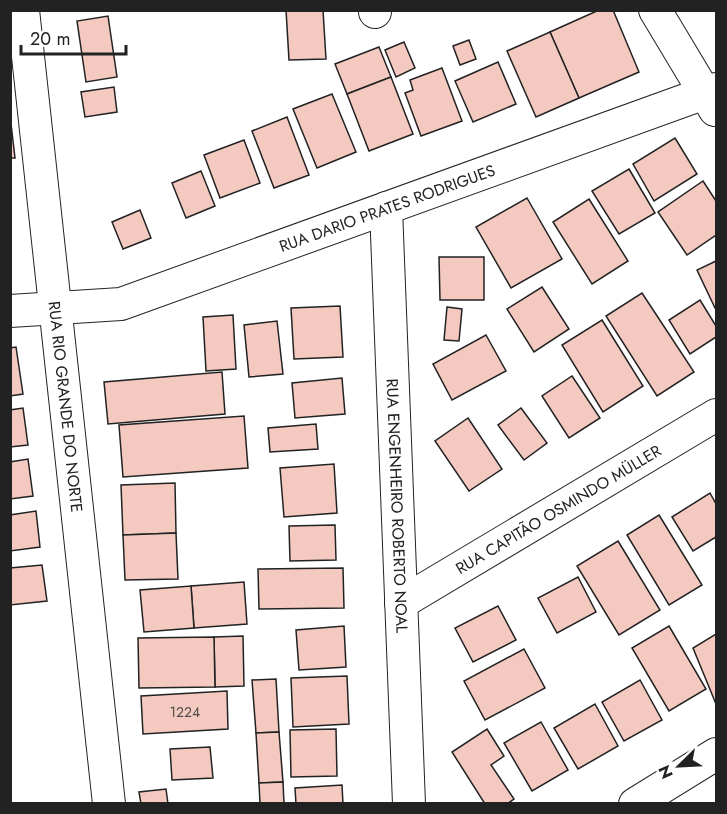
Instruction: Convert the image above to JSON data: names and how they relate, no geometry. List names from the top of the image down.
{
  "streets": {
    "street": [
      "RUA DARIO PRATES RODRIGUES",
      "RUA RIO GRANDE DO NORTE",
      "RUA ENGENHEIRO ROBERTO NOAL",
      "RUA CAPITÃO OSMINDO MÜLLER"
    ]
  },
  "crossings": [
    ["RUA DARIO PRATES RODRIGUES", "RUA RIO GRANDE DO NORTE"],
    ["RUA DARIO PRATES RODRIGUES", "RUA ENGENHEIRO ROBERTO NOAL"],
    ["RUA ENGENHEIRO ROBERTO NOAL", "RUA CAPITÃO OSMINDO MÜLLER"]
  ],
  "house_numbers": ["1224"],
  "scale_bar": "20 m",
  "north": "bottom left"
}
